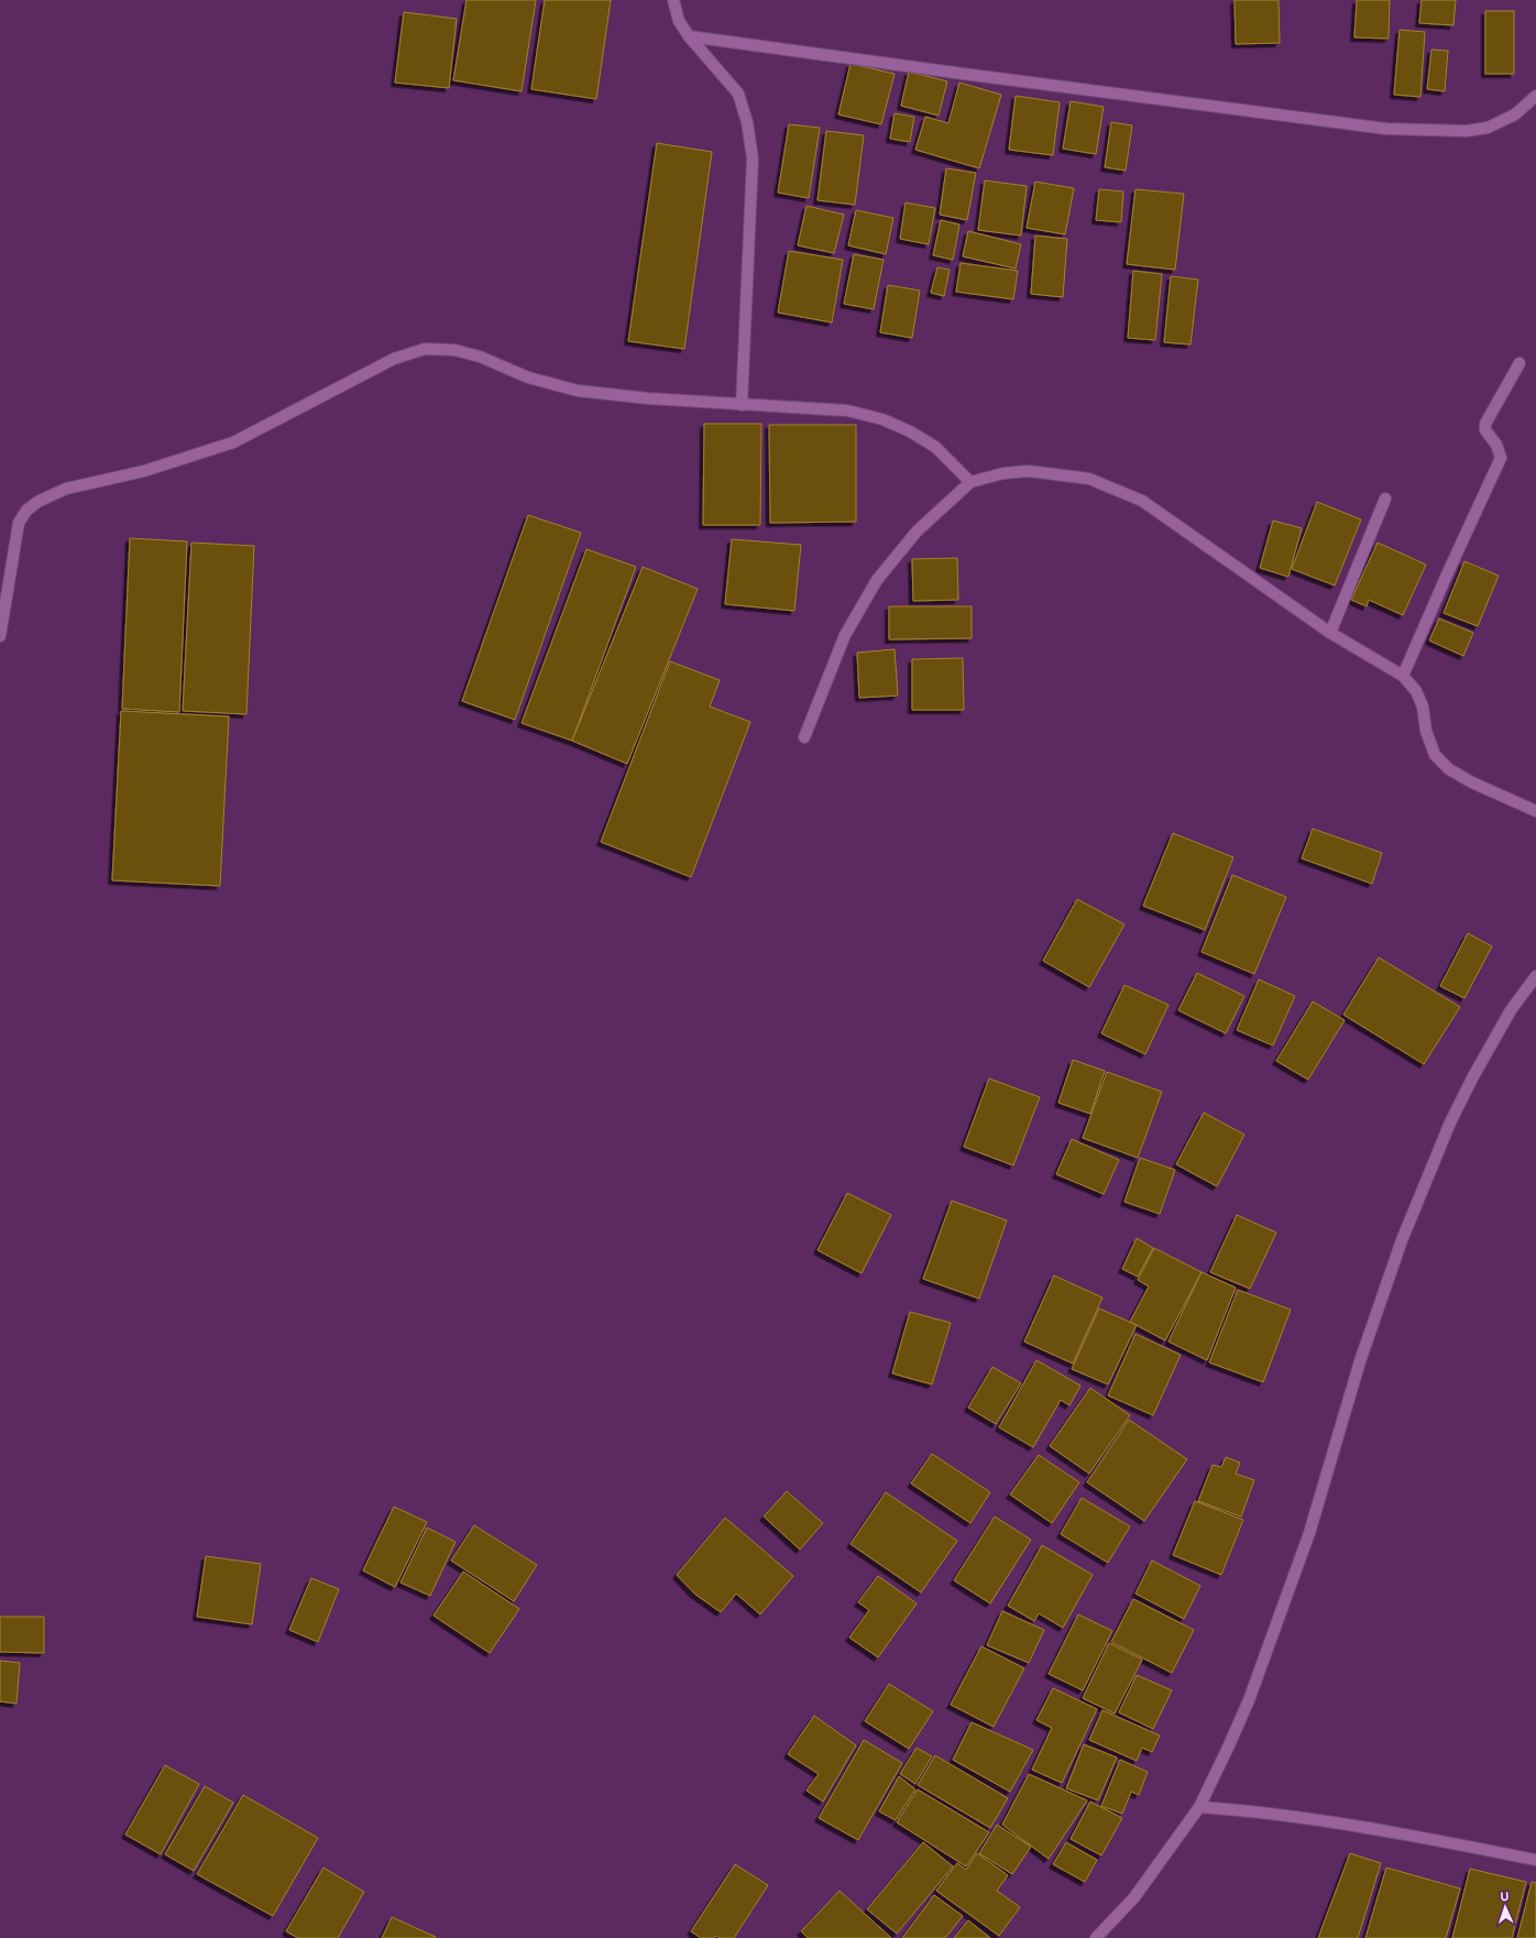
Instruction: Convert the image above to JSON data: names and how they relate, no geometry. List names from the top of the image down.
{
  "north": "top"
}
